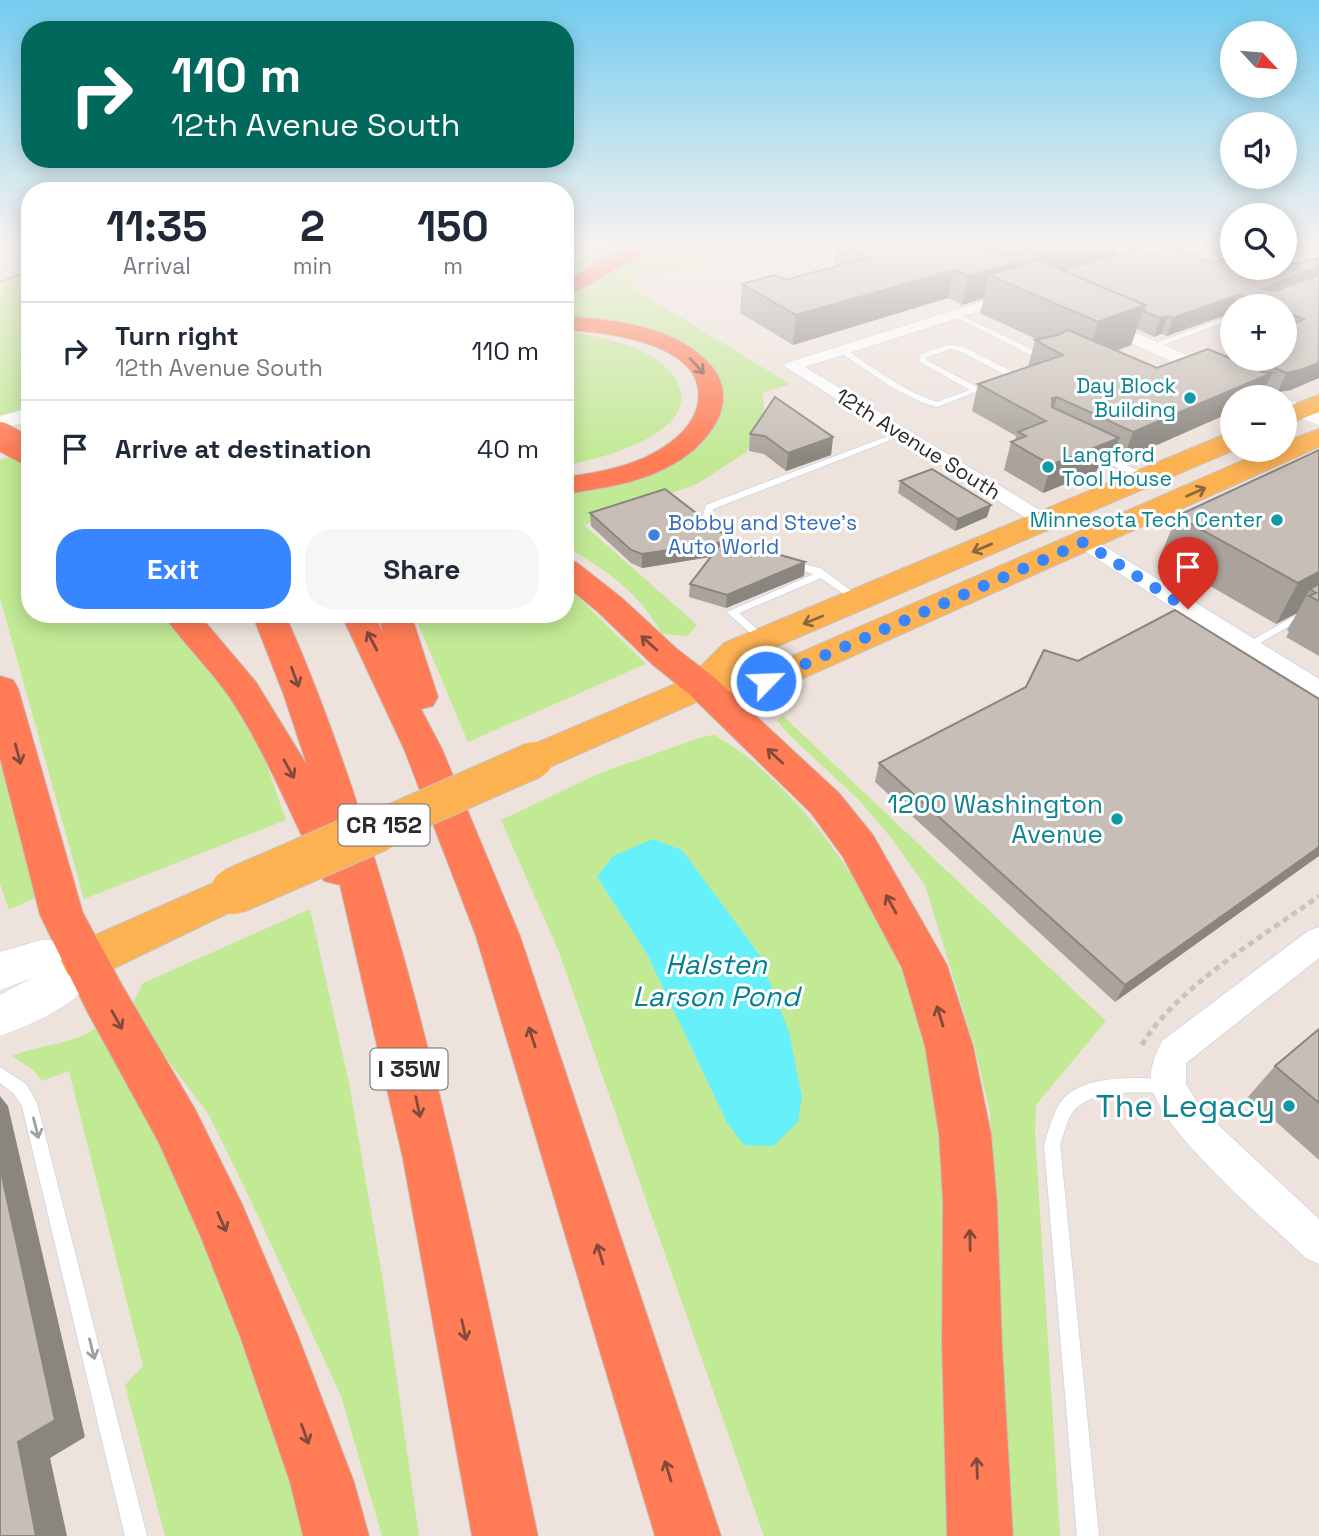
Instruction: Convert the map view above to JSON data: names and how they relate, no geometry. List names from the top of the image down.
{
  "streets": {
    "highway": ["I 35W"],
    "main road": ["CR 152"],
    "street": ["12th Avenue South"]
  },
  "crossings": [
    ["12th Avenue South", "CR 152"]
  ],
  "water": ["Halsten Larson Pond"],
  "places": [
    "Day Block Building",
    "Langford Tool House",
    "Minnesota Tech Center",
    "Bobby and Steve's Auto World",
    "1200 Washington Avenue",
    "The Legacy"
  ],
  "north": "bottom right",
  "page": {
    "map_buttons": ["+", "−"],
    "turn": ["110 m", "12th Avenue South"],
    "eta": [
      "11:35",
      "Arrival",
      "2",
      "min",
      "150",
      "m"
    ],
    "list": [
      {
        "name": "Turn right",
        "note": "12th Avenue South",
        "value": "110 m"
      },
      {
        "name": "Arrive at destination",
        "value": "40 m"
      }
    ],
    "buttons": ["Exit", "Share"]
  }
}
